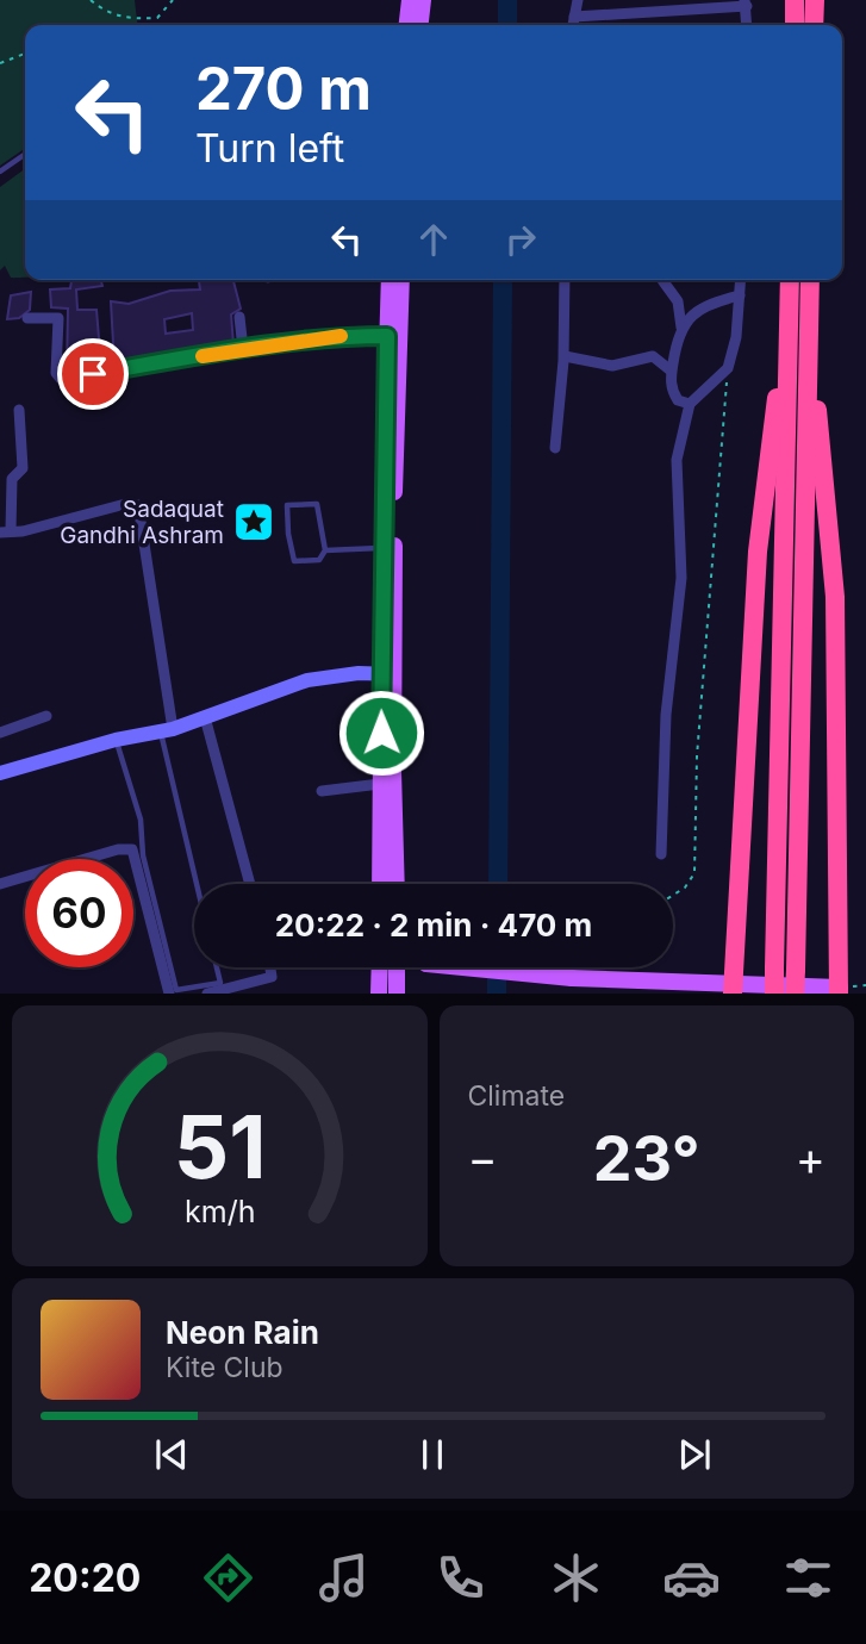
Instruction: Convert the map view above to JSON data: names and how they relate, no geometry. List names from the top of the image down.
{
  "places": {
    "place": ["Sadaquat Gandhi Ashram"]
  },
  "page": {
    "turn": ["270 m", "Turn left"],
    "limit": "60",
    "trip": "20:22 · 2 min · 470 m",
    "tile": "Climate",
    "heat": ["−", "23°", "+"],
    "song": ["Neon Rain", "Kite Club"],
    "tabs": "20:20",
    "gauge": ["51", "km/h"]
  }
}
